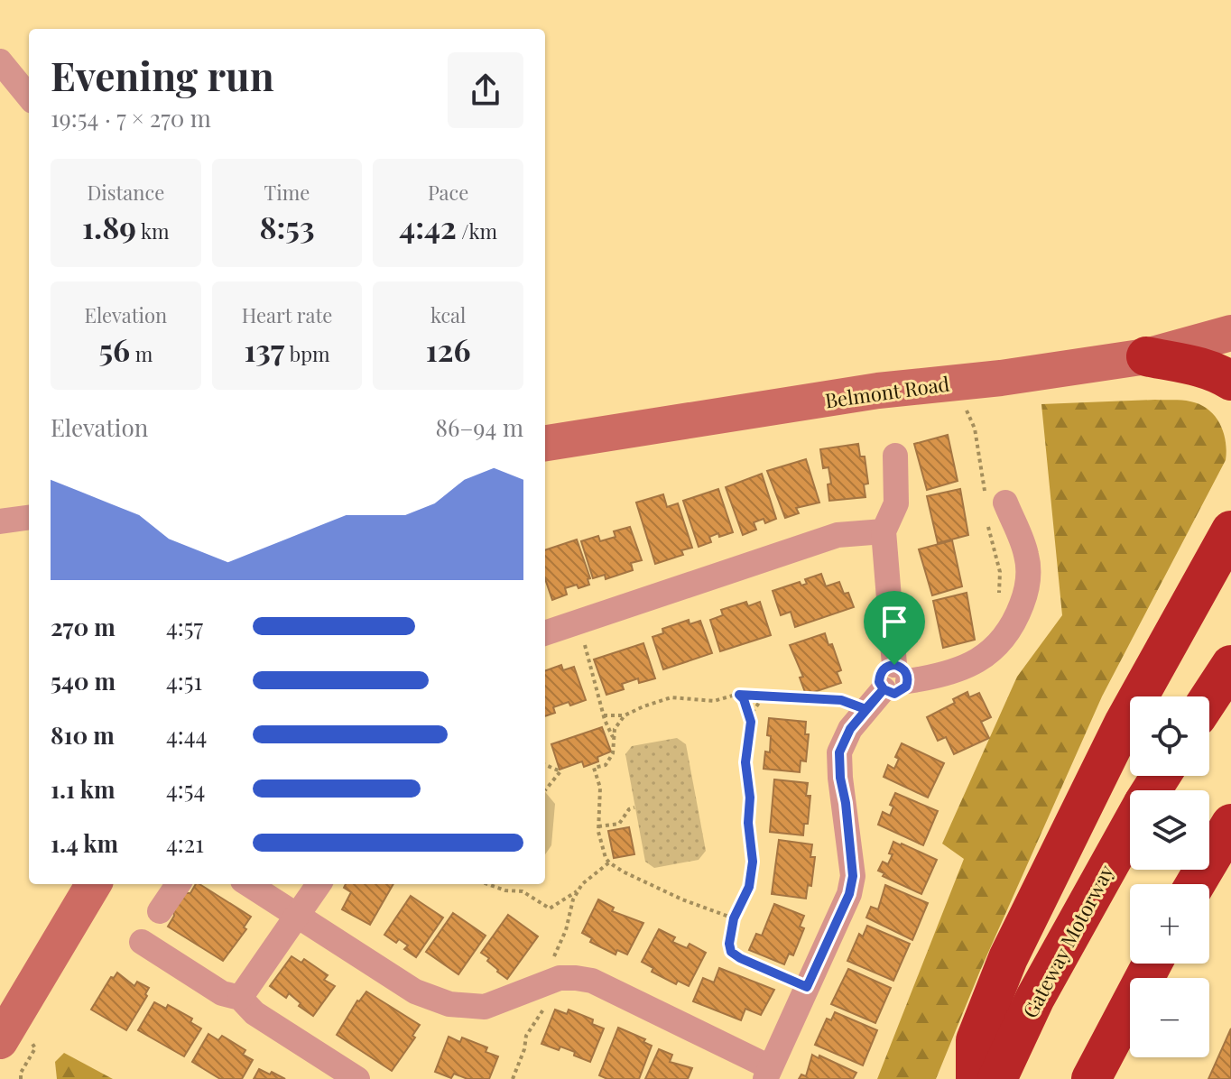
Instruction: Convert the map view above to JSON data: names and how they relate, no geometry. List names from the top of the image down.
{
  "streets": {
    "highway": ["Gateway Motorway"],
    "main road": ["Belmont Road"]
  },
  "page": {
    "heading": ["Evening run", "19:54 · 7 × 270 m"],
    "stats": [
      ["Distance", "1.89 km"],
      ["Time", "8:53"],
      ["Pace", "4:42 /km"],
      ["Elevation", "56 m"],
      ["Heart rate", "137 bpm"],
      ["kcal", "126"]
    ],
    "chart": ["Elevation", "86–94 m"],
    "list": [
      {
        "name": "270 m",
        "note": "4:57"
      },
      {
        "name": "540 m",
        "note": "4:51"
      },
      {
        "name": "810 m",
        "note": "4:44"
      },
      {
        "name": "1.1 km",
        "note": "4:54"
      },
      {
        "name": "1.4 km",
        "note": "4:21"
      }
    ],
    "map_buttons": ["+", "−"]
  }
}
